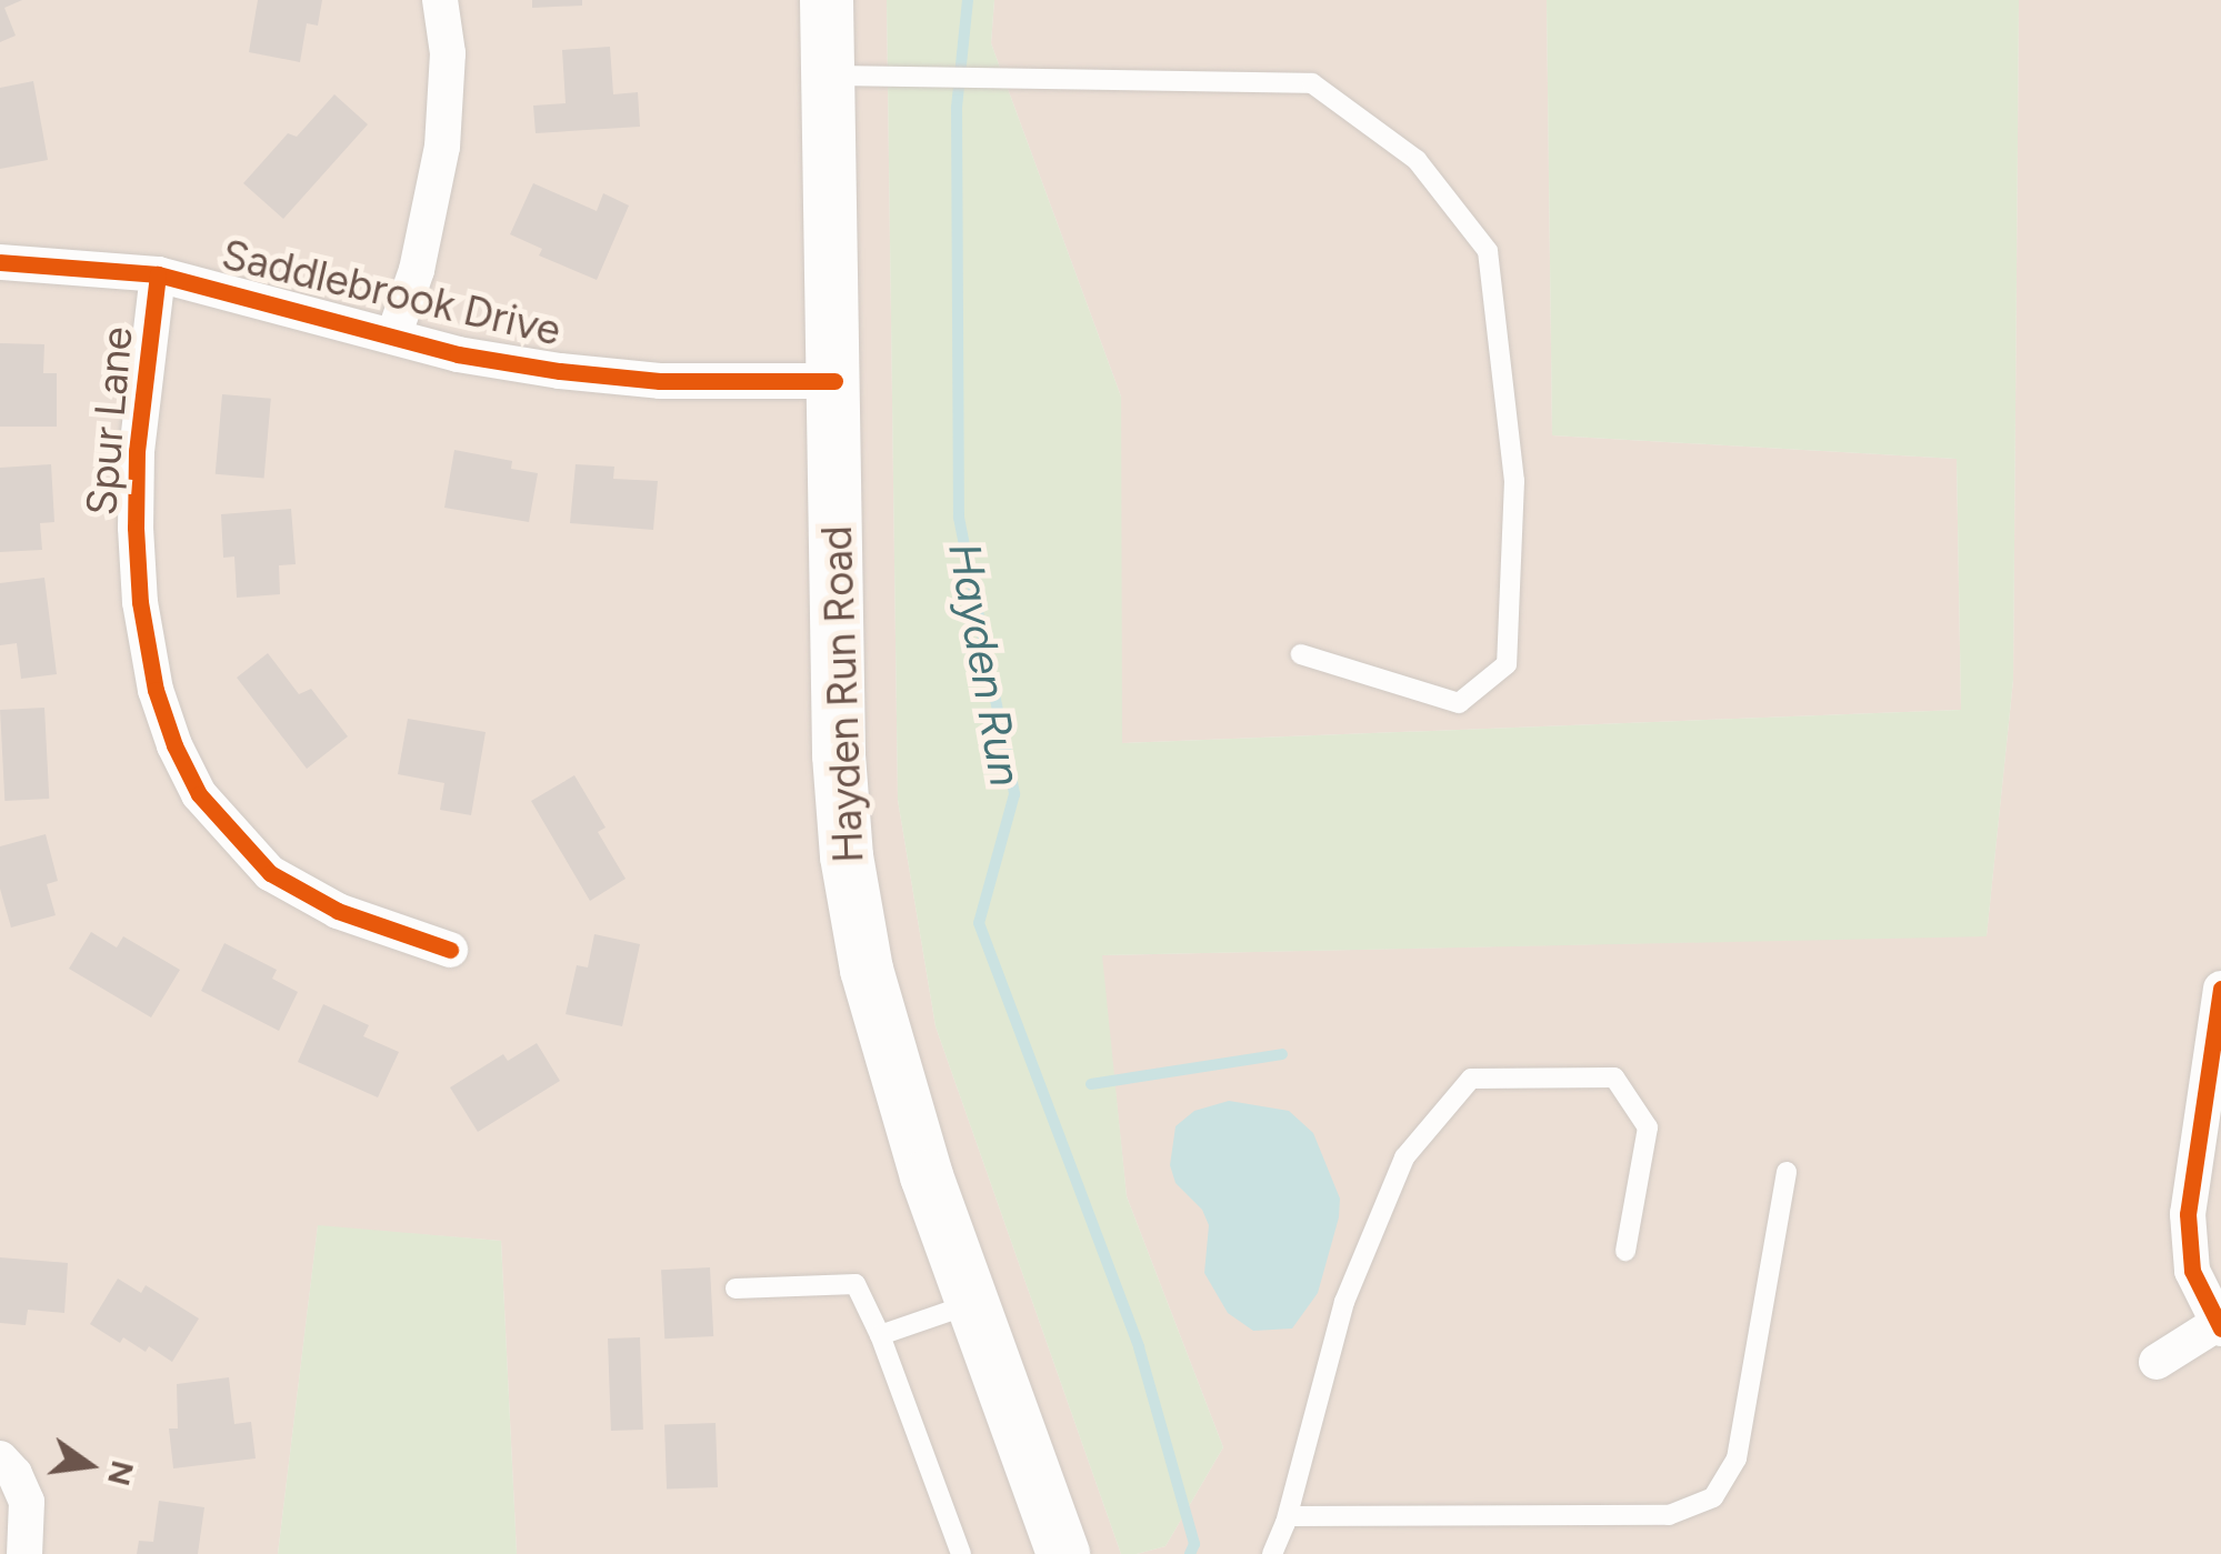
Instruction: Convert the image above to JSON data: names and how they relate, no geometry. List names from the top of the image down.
{
  "streets": {
    "main road": ["Hayden Run Road"],
    "street": ["Saddlebrook Drive", "Spur Lane"]
  },
  "crossings": [
    ["Saddlebrook Drive", "Spur Lane"],
    ["Saddlebrook Drive", "Hayden Run Road"]
  ],
  "water": ["Hayden Run"],
  "north": "right"
}
